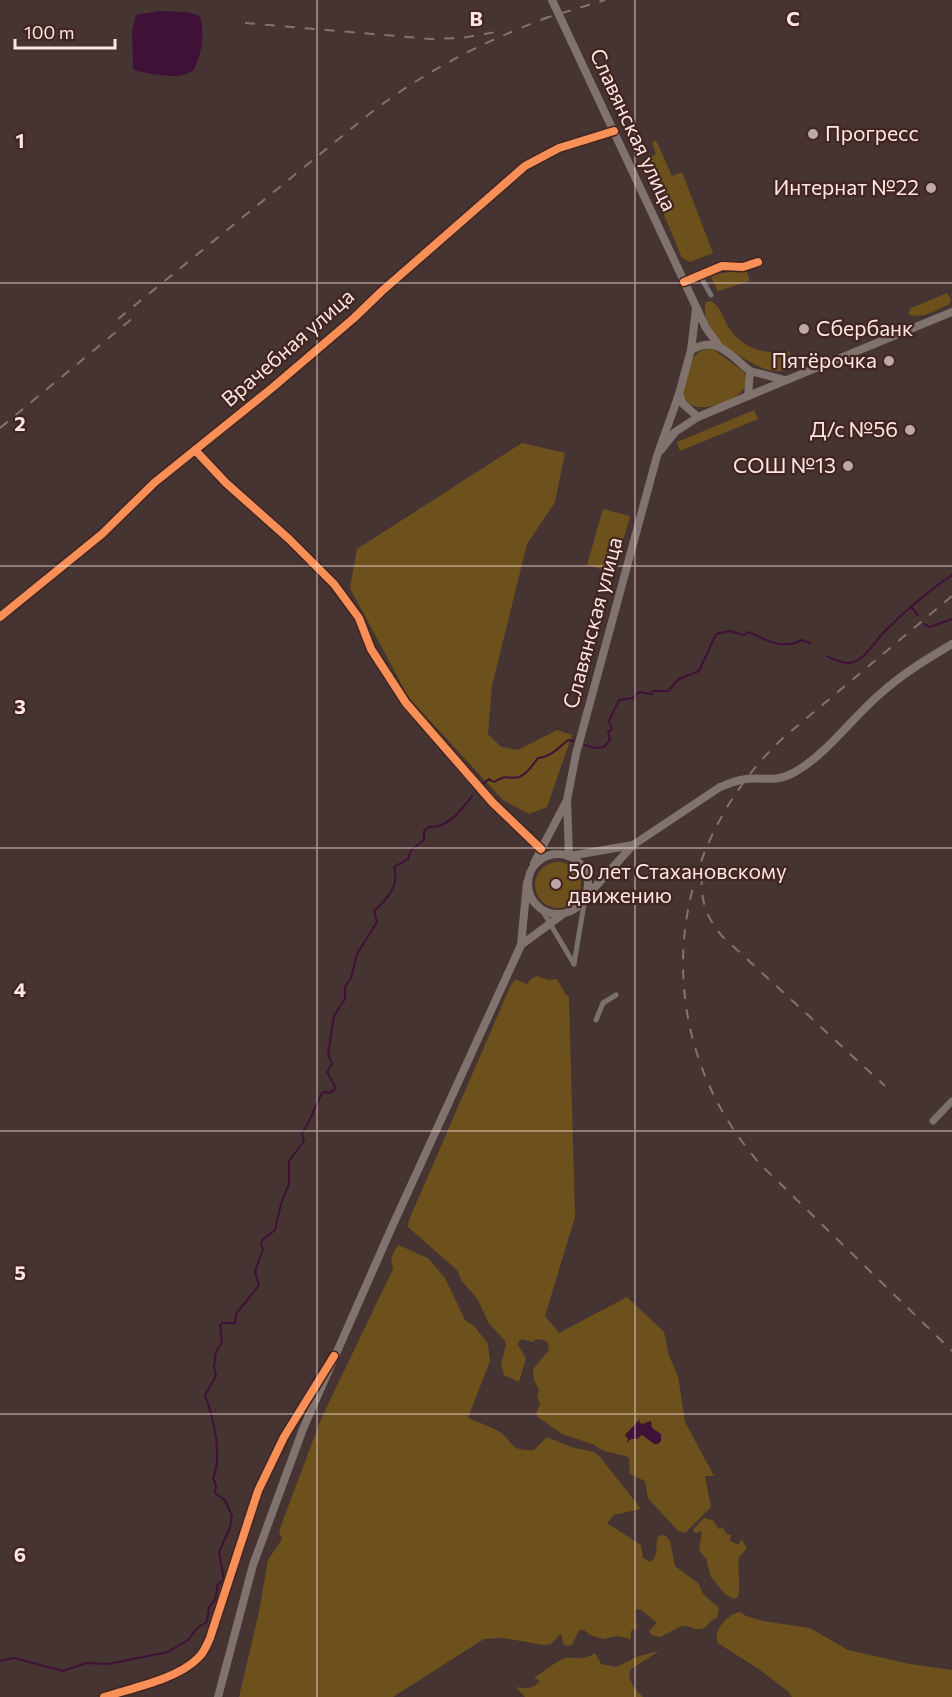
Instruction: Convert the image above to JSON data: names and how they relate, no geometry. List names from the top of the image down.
{
  "streets": {
    "main road": ["Славянская улица"],
    "street": ["Врачебная улица"]
  },
  "crossings": [
    ["Славянская улица", "Врачебная улица"]
  ],
  "places": [
    "Прогресс",
    "Интернат №22",
    "Сбербанк",
    "Пятёрочка",
    "Д/с №56",
    "СОШ №13",
    "50 лет Стахановскому движению"
  ],
  "scale_bar": "100 m",
  "grid": {
    "columns": ["B", "C"],
    "rows": [
      "1",
      "2",
      "3",
      "4",
      "5",
      "6"
    ]
  }
}
